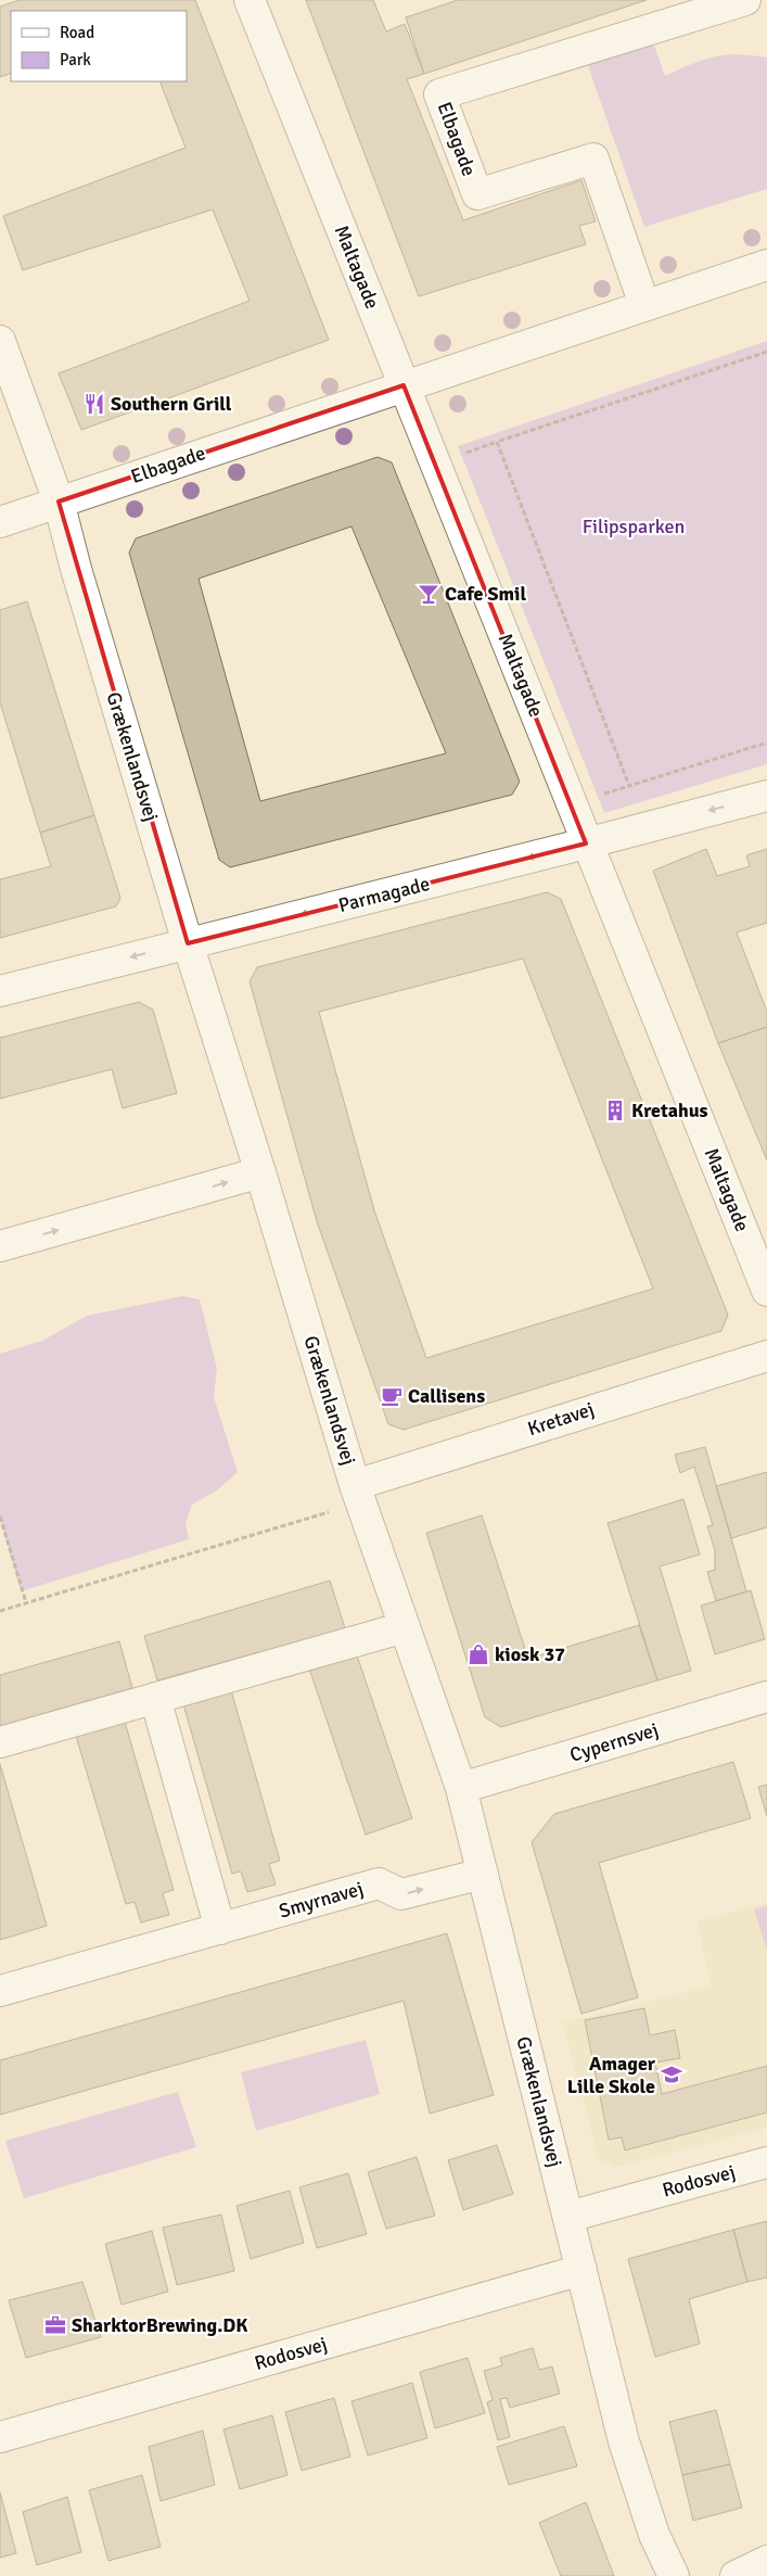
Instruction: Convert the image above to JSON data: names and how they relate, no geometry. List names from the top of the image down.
{
  "streets": {
    "street": [
      "Elbagade",
      "Maltagade",
      "Grækenlandsvej",
      "Parmagade",
      "Kretavej",
      "Cypernsvej",
      "Smyrnavej",
      "Rodosvej"
    ]
  },
  "crossings": [
    ["Elbagade", "Maltagade"],
    ["Elbagade", "Grækenlandsvej"],
    ["Maltagade", "Parmagade"],
    ["Grækenlandsvej", "Parmagade"],
    ["Grækenlandsvej", "Kretavej"],
    ["Grækenlandsvej", "Cypernsvej"],
    ["Grækenlandsvej", "Smyrnavej"],
    ["Grækenlandsvej", "Rodosvej"]
  ],
  "one_way": ["Parmagade"],
  "parks": ["Filipsparken"],
  "places": {
    "restaurant": ["Southern Grill"],
    "bar": ["Cafe Smil"],
    "building": ["Kretahus"],
    "cafe": ["Callisens"],
    "shop": ["kiosk 37"],
    "school or university": ["Amager Lille Skole"],
    "office": ["SharktorBrewing.DK"]
  },
  "legend": ["Road", "Park"]
}
